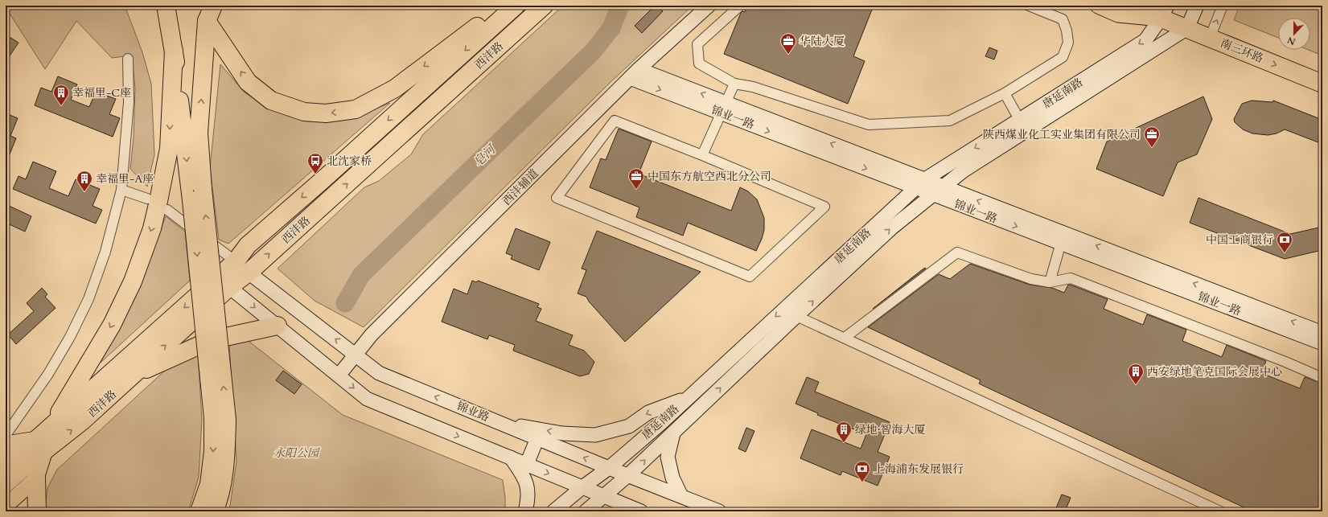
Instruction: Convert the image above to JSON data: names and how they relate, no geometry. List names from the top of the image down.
{
  "streets": {
    "highway": ["南三环路", "西沣路"],
    "main road": [
      "唐延南路",
      "锦业一路",
      "西沣辅道",
      "锦业路"
    ]
  },
  "crossings": [
    ["南三环路", "唐延南路"],
    ["西沣路", "锦业路"],
    ["唐延南路", "锦业一路"],
    ["唐延南路", "锦业路"],
    ["锦业一路", "西沣辅道"],
    ["西沣辅道", "锦业路"]
  ],
  "one_way": ["南三环路"],
  "water": ["皂河"],
  "parks": ["永阳公园"],
  "places": {
    "office": ["华陆大厦", "陕西煤业化工实业集团有限公司", "中国东方航空西北分公司"],
    "building": [
      "幸福里-C座",
      "幸福里-A座",
      "西安绿地笔克国际会展中心",
      "绿地·智海大厦"
    ],
    "bus stop": ["北沈家桥"],
    "bank": ["中国工商银行", "上海浦东发展银行"]
  },
  "north": "bottom"
}
